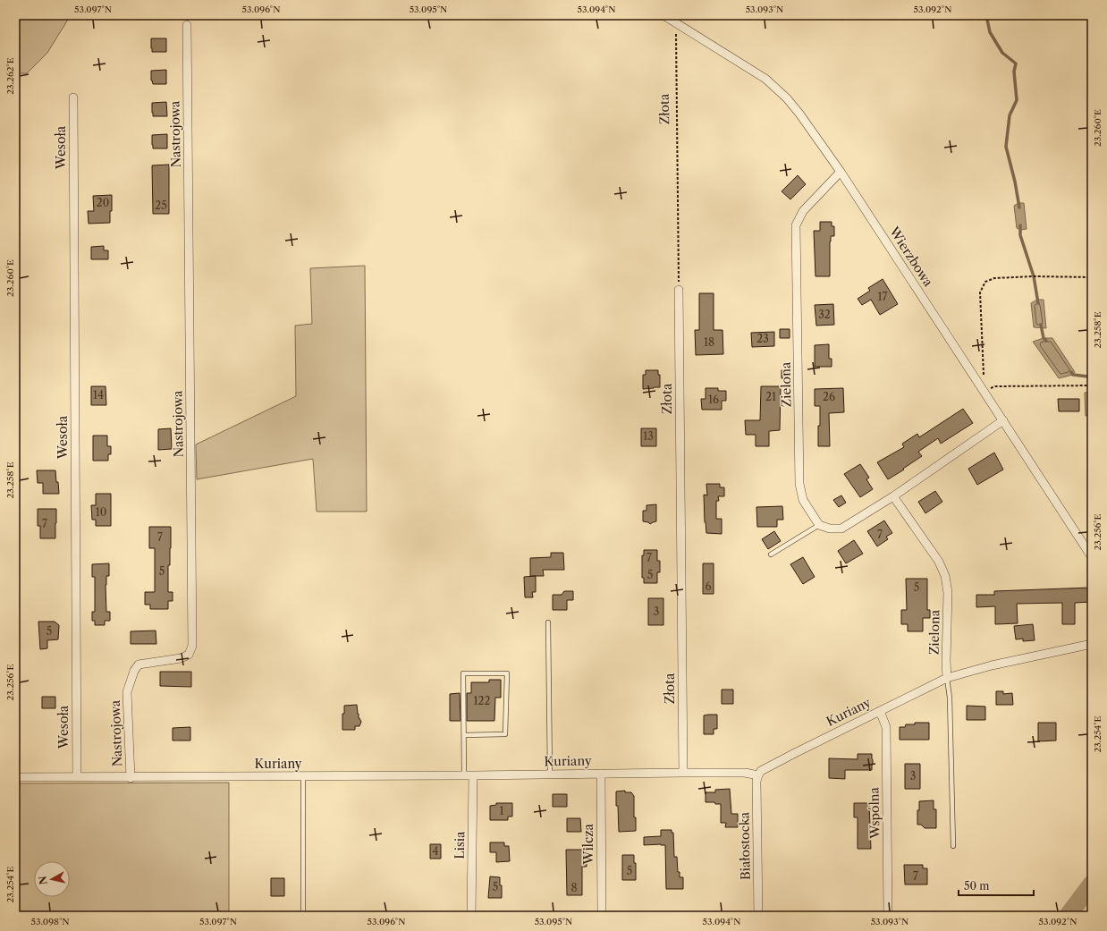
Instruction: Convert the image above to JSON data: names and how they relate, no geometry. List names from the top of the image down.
{
  "streets": {
    "street": [
      "Złota",
      "Nastrojowa",
      "Wesoła",
      "Wierzbowa",
      "Zielona",
      "Kuriany",
      "Wspólna",
      "Wilcza",
      "Lisia",
      "Białostocka"
    ]
  },
  "crossings": [
    ["Złota", "Wierzbowa"],
    ["Złota", "Kuriany"],
    ["Nastrojowa", "Kuriany"],
    ["Wesoła", "Kuriany"],
    ["Wierzbowa", "Zielona"],
    ["Zielona", "Kuriany"],
    ["Kuriany", "Wspólna"],
    ["Kuriany", "Wilcza"],
    ["Kuriany", "Lisia"],
    ["Kuriany", "Białostocka"]
  ],
  "house_numbers": [
    "20",
    "25",
    "17",
    "32",
    "23",
    "18",
    "14",
    "21",
    "26",
    "16",
    "13",
    "10",
    "7",
    "7",
    "7",
    "7",
    "5",
    "5",
    "6",
    "5",
    "3",
    "5",
    "122",
    "3",
    "1",
    "4",
    "5",
    "7",
    "5",
    "8"
  ],
  "scale_bar": "50 m",
  "north": "left",
  "coordinates": [
    "53.097°N",
    "53.096°N",
    "53.095°N",
    "53.094°N",
    "53.093°N",
    "53.092°N",
    "23.262°E",
    "23.260°E",
    "23.258°E",
    "23.256°E",
    "23.254°E",
    "53.098°N"
  ]
}
